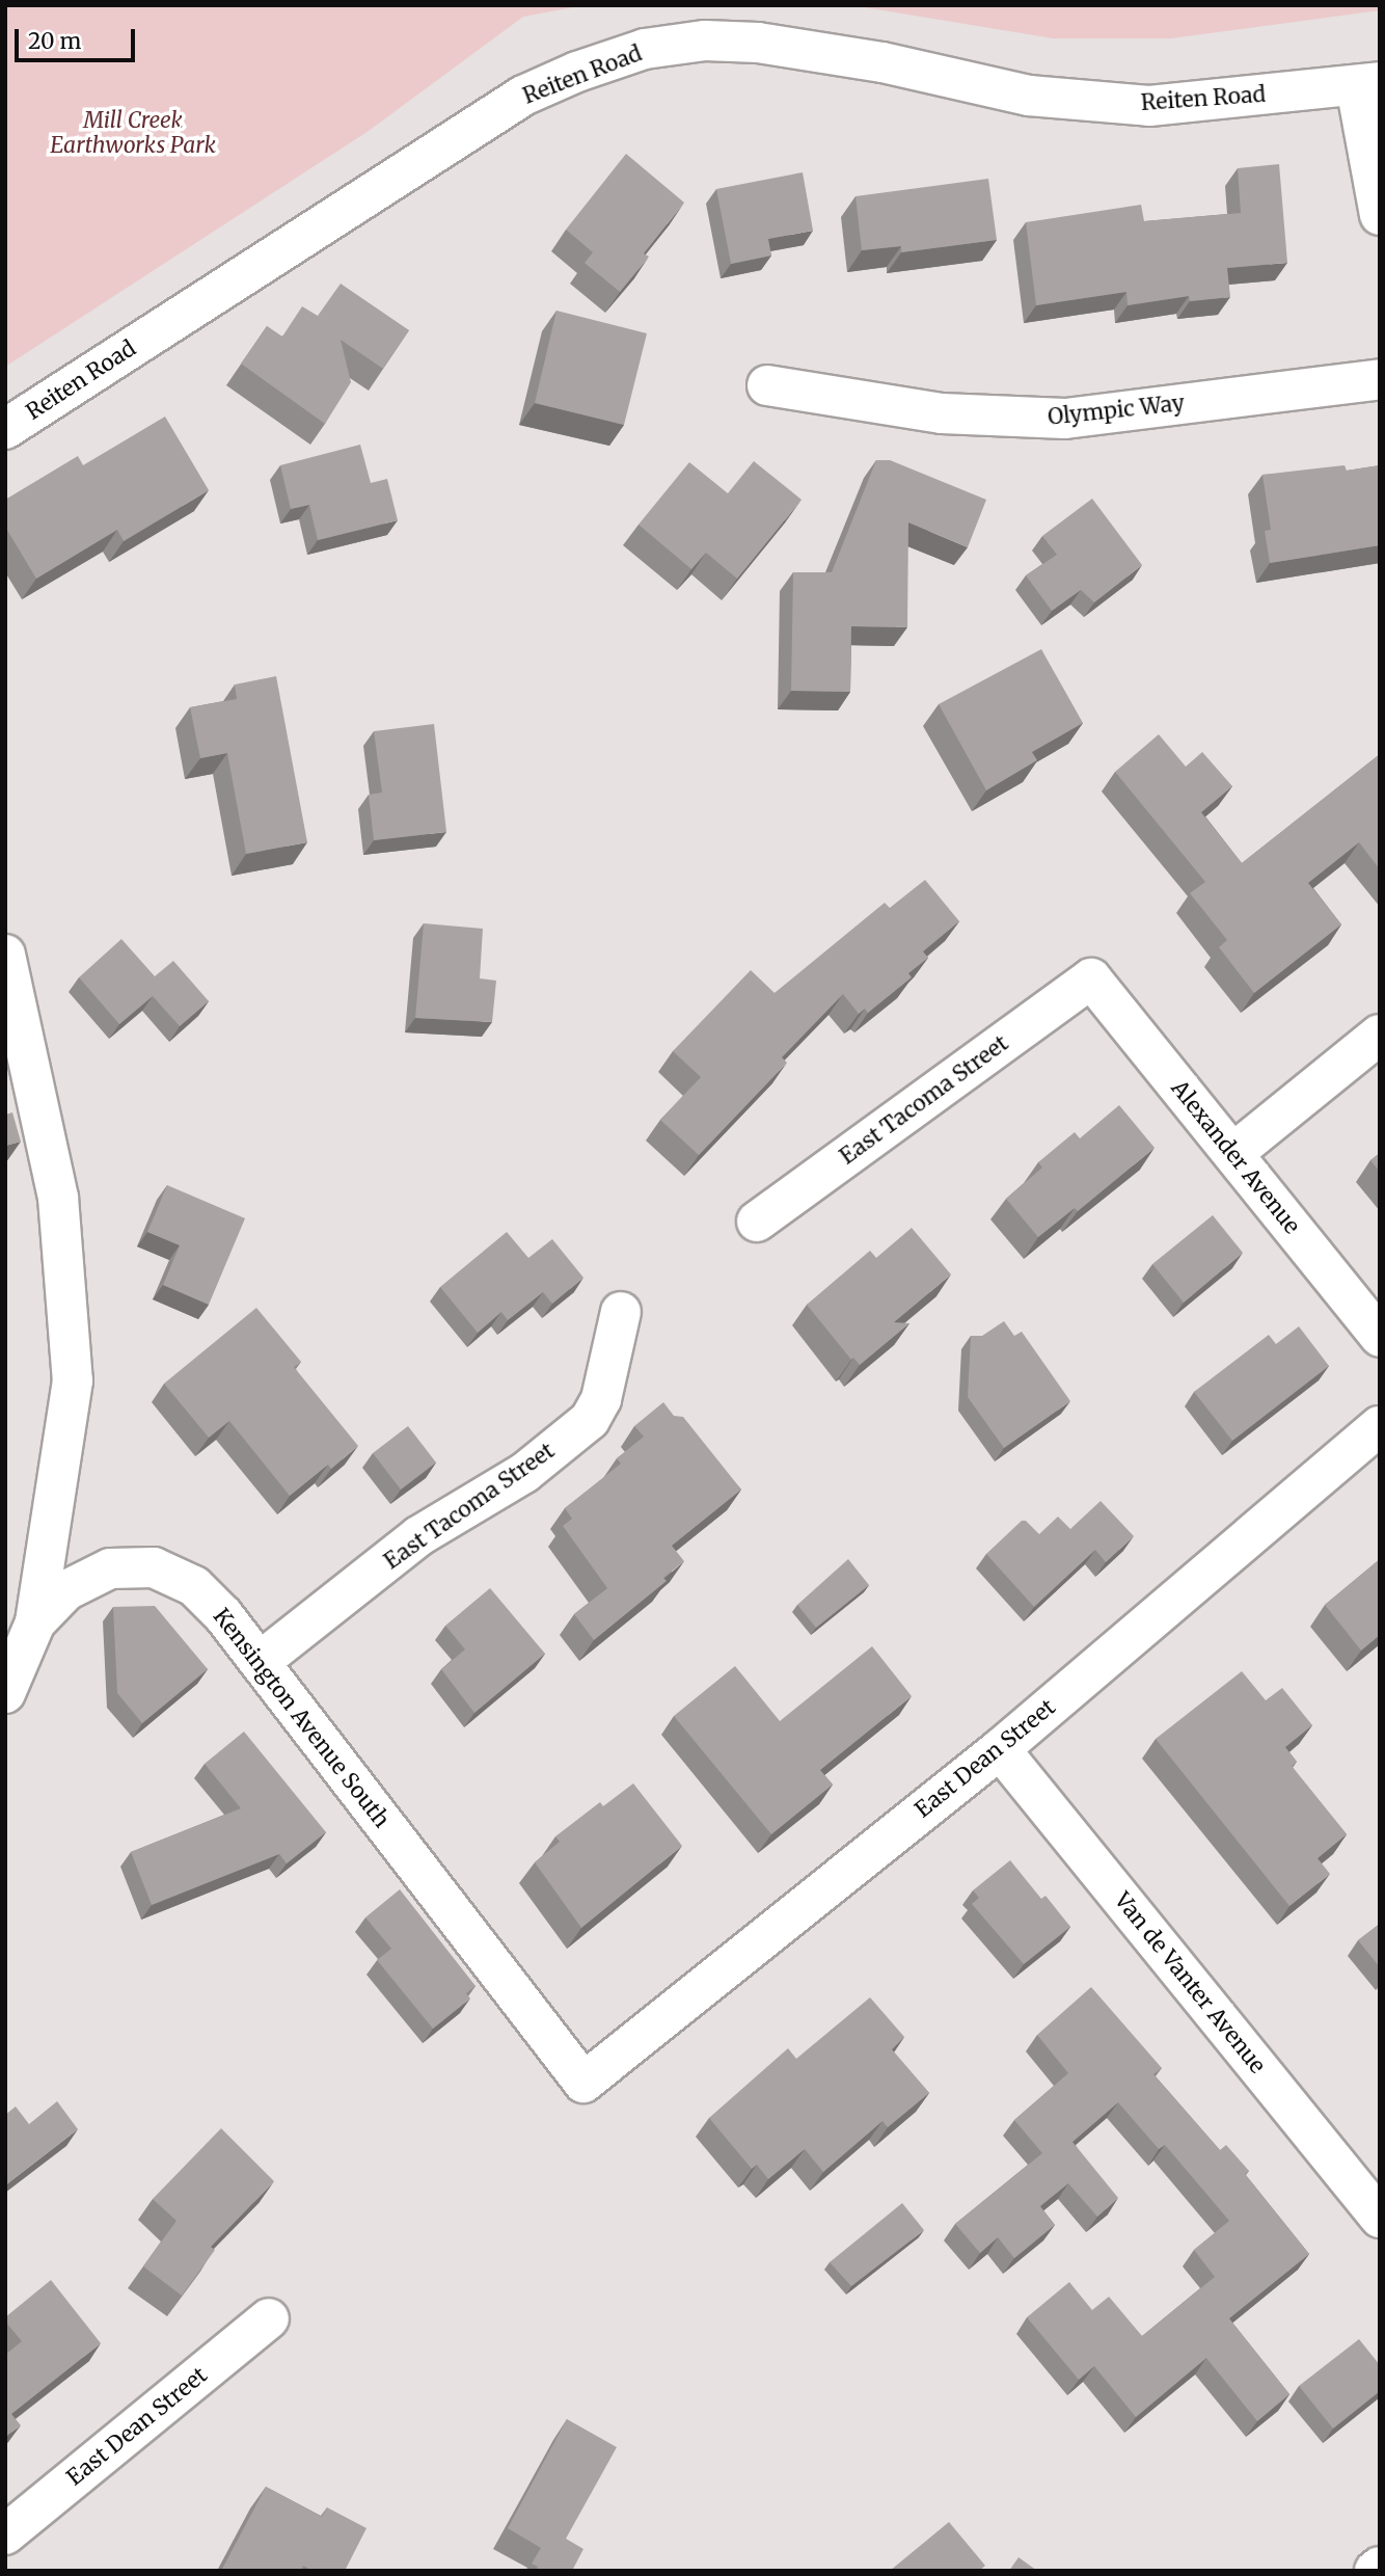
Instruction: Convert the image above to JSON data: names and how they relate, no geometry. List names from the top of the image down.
{
  "streets": {
    "street": [
      "Reiten Road",
      "Olympic Way",
      "East Tacoma Street",
      "Alexander Avenue",
      "Kensington Avenue South",
      "East Dean Street",
      "Van de Vanter Avenue"
    ]
  },
  "crossings": [
    ["East Tacoma Street", "Alexander Avenue"],
    ["East Tacoma Street", "Kensington Avenue South"],
    ["Kensington Avenue South", "East Dean Street"],
    ["East Dean Street", "Van de Vanter Avenue"]
  ],
  "parks": ["Mill Creek Earthworks Park"],
  "scale_bar": "20 m"
}
